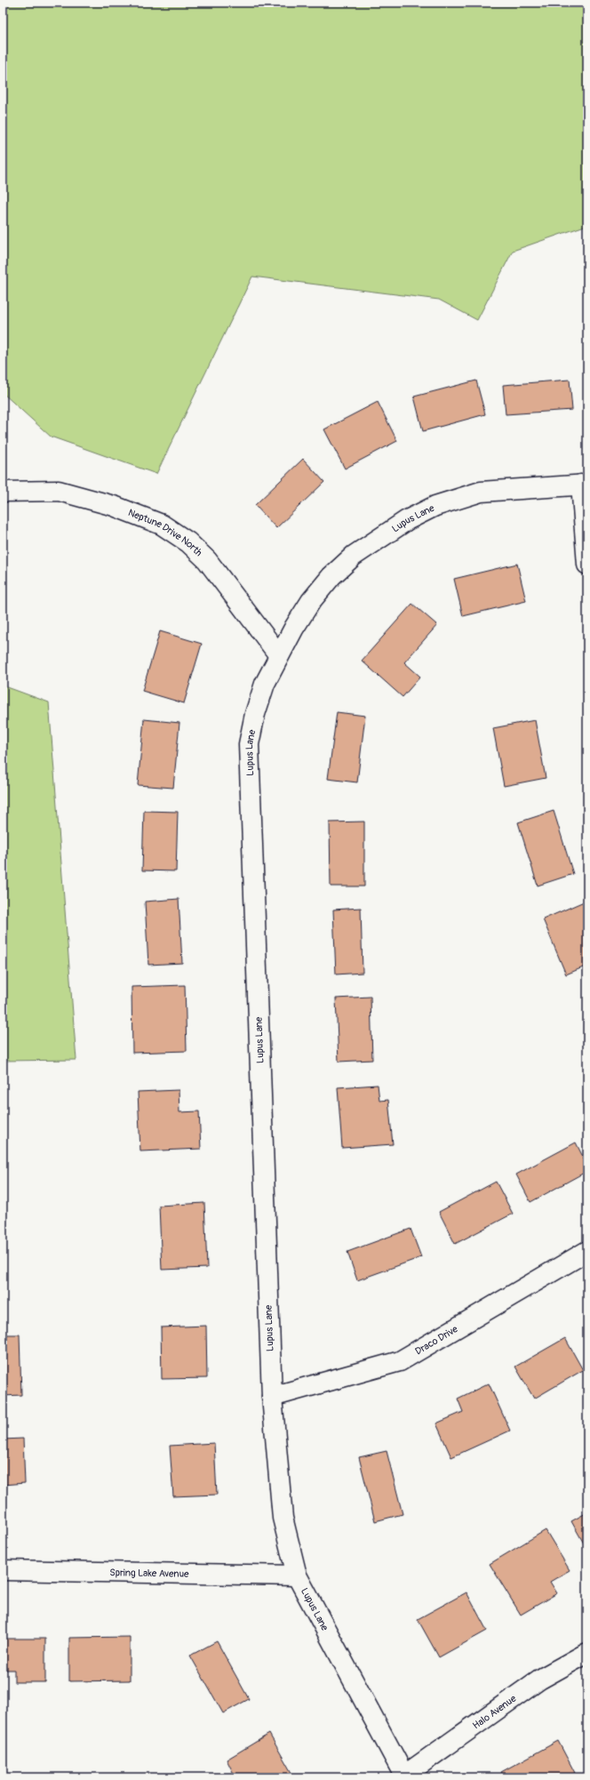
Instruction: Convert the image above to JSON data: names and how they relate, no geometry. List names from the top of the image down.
{
  "streets": {
    "street": [
      "Lupus Lane",
      "Neptune Drive North",
      "Draco Drive",
      "Spring Lake Avenue",
      "Halo Avenue"
    ]
  },
  "crossings": [
    ["Lupus Lane", "Neptune Drive North"],
    ["Lupus Lane", "Draco Drive"],
    ["Lupus Lane", "Spring Lake Avenue"],
    ["Lupus Lane", "Halo Avenue"]
  ]
}
